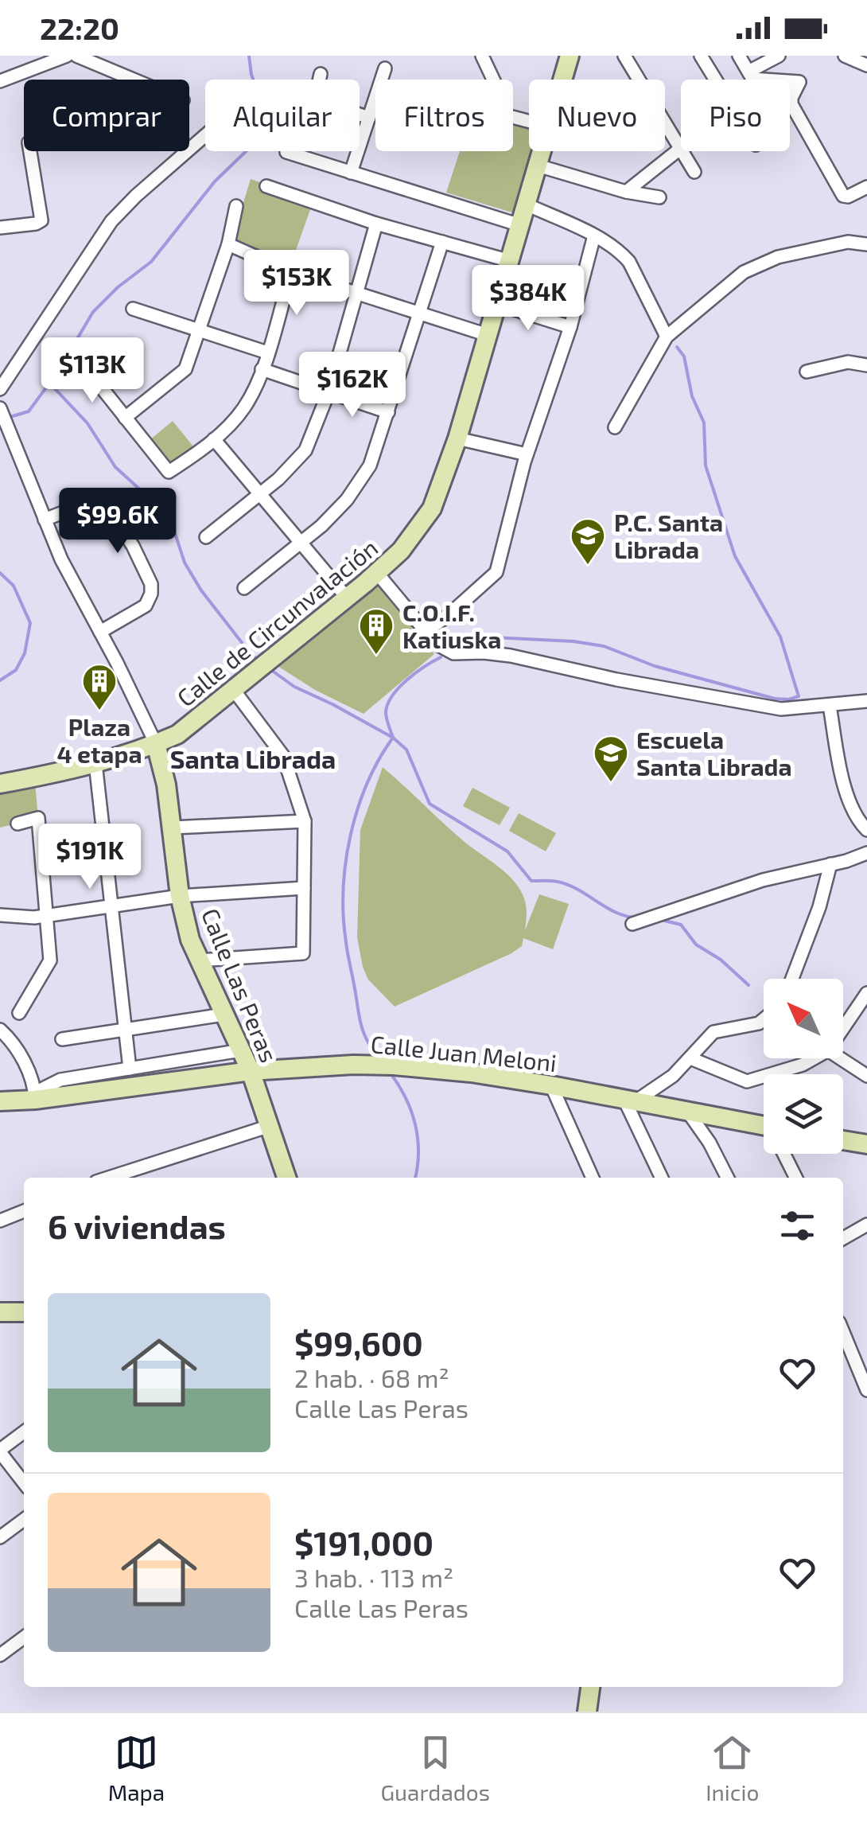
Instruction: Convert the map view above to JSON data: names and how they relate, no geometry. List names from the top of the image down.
{
  "streets": {
    "street": ["Calle de Circunvalación", "Calle Las Peras", "Calle Juan Meloni"]
  },
  "crossings": [
    ["Calle de Circunvalación", "Calle Las Peras"],
    ["Calle Las Peras", "Calle Juan Meloni"]
  ],
  "districts": ["Santa Librada"],
  "places": {
    "school or university": ["P.C. Santa Librada", "Escuela Santa Librada"],
    "building": ["C.O.I.F. Katiuska", "Plaza 4 etapa"]
  },
  "north": "top left",
  "page": {
    "status": "22:20",
    "chip": [
      "Comprar",
      "Alquilar",
      "Filtros",
      "Nuevo",
      "Piso"
    ],
    "price": [
      "$153K",
      "$384K",
      "$113K",
      "$162K",
      "$99.6K",
      "$191K"
    ],
    "heading": "6 viviendas",
    "list": [
      {
        "name": "$99,600",
        "note": "2 hab. · 68 m² · Calle Las Peras"
      },
      {
        "name": "$191,000",
        "note": "3 hab. · 113 m² · Calle Las Peras"
      }
    ],
    "tabs": ["Mapa", "Guardados", "Inicio"]
  }
}
